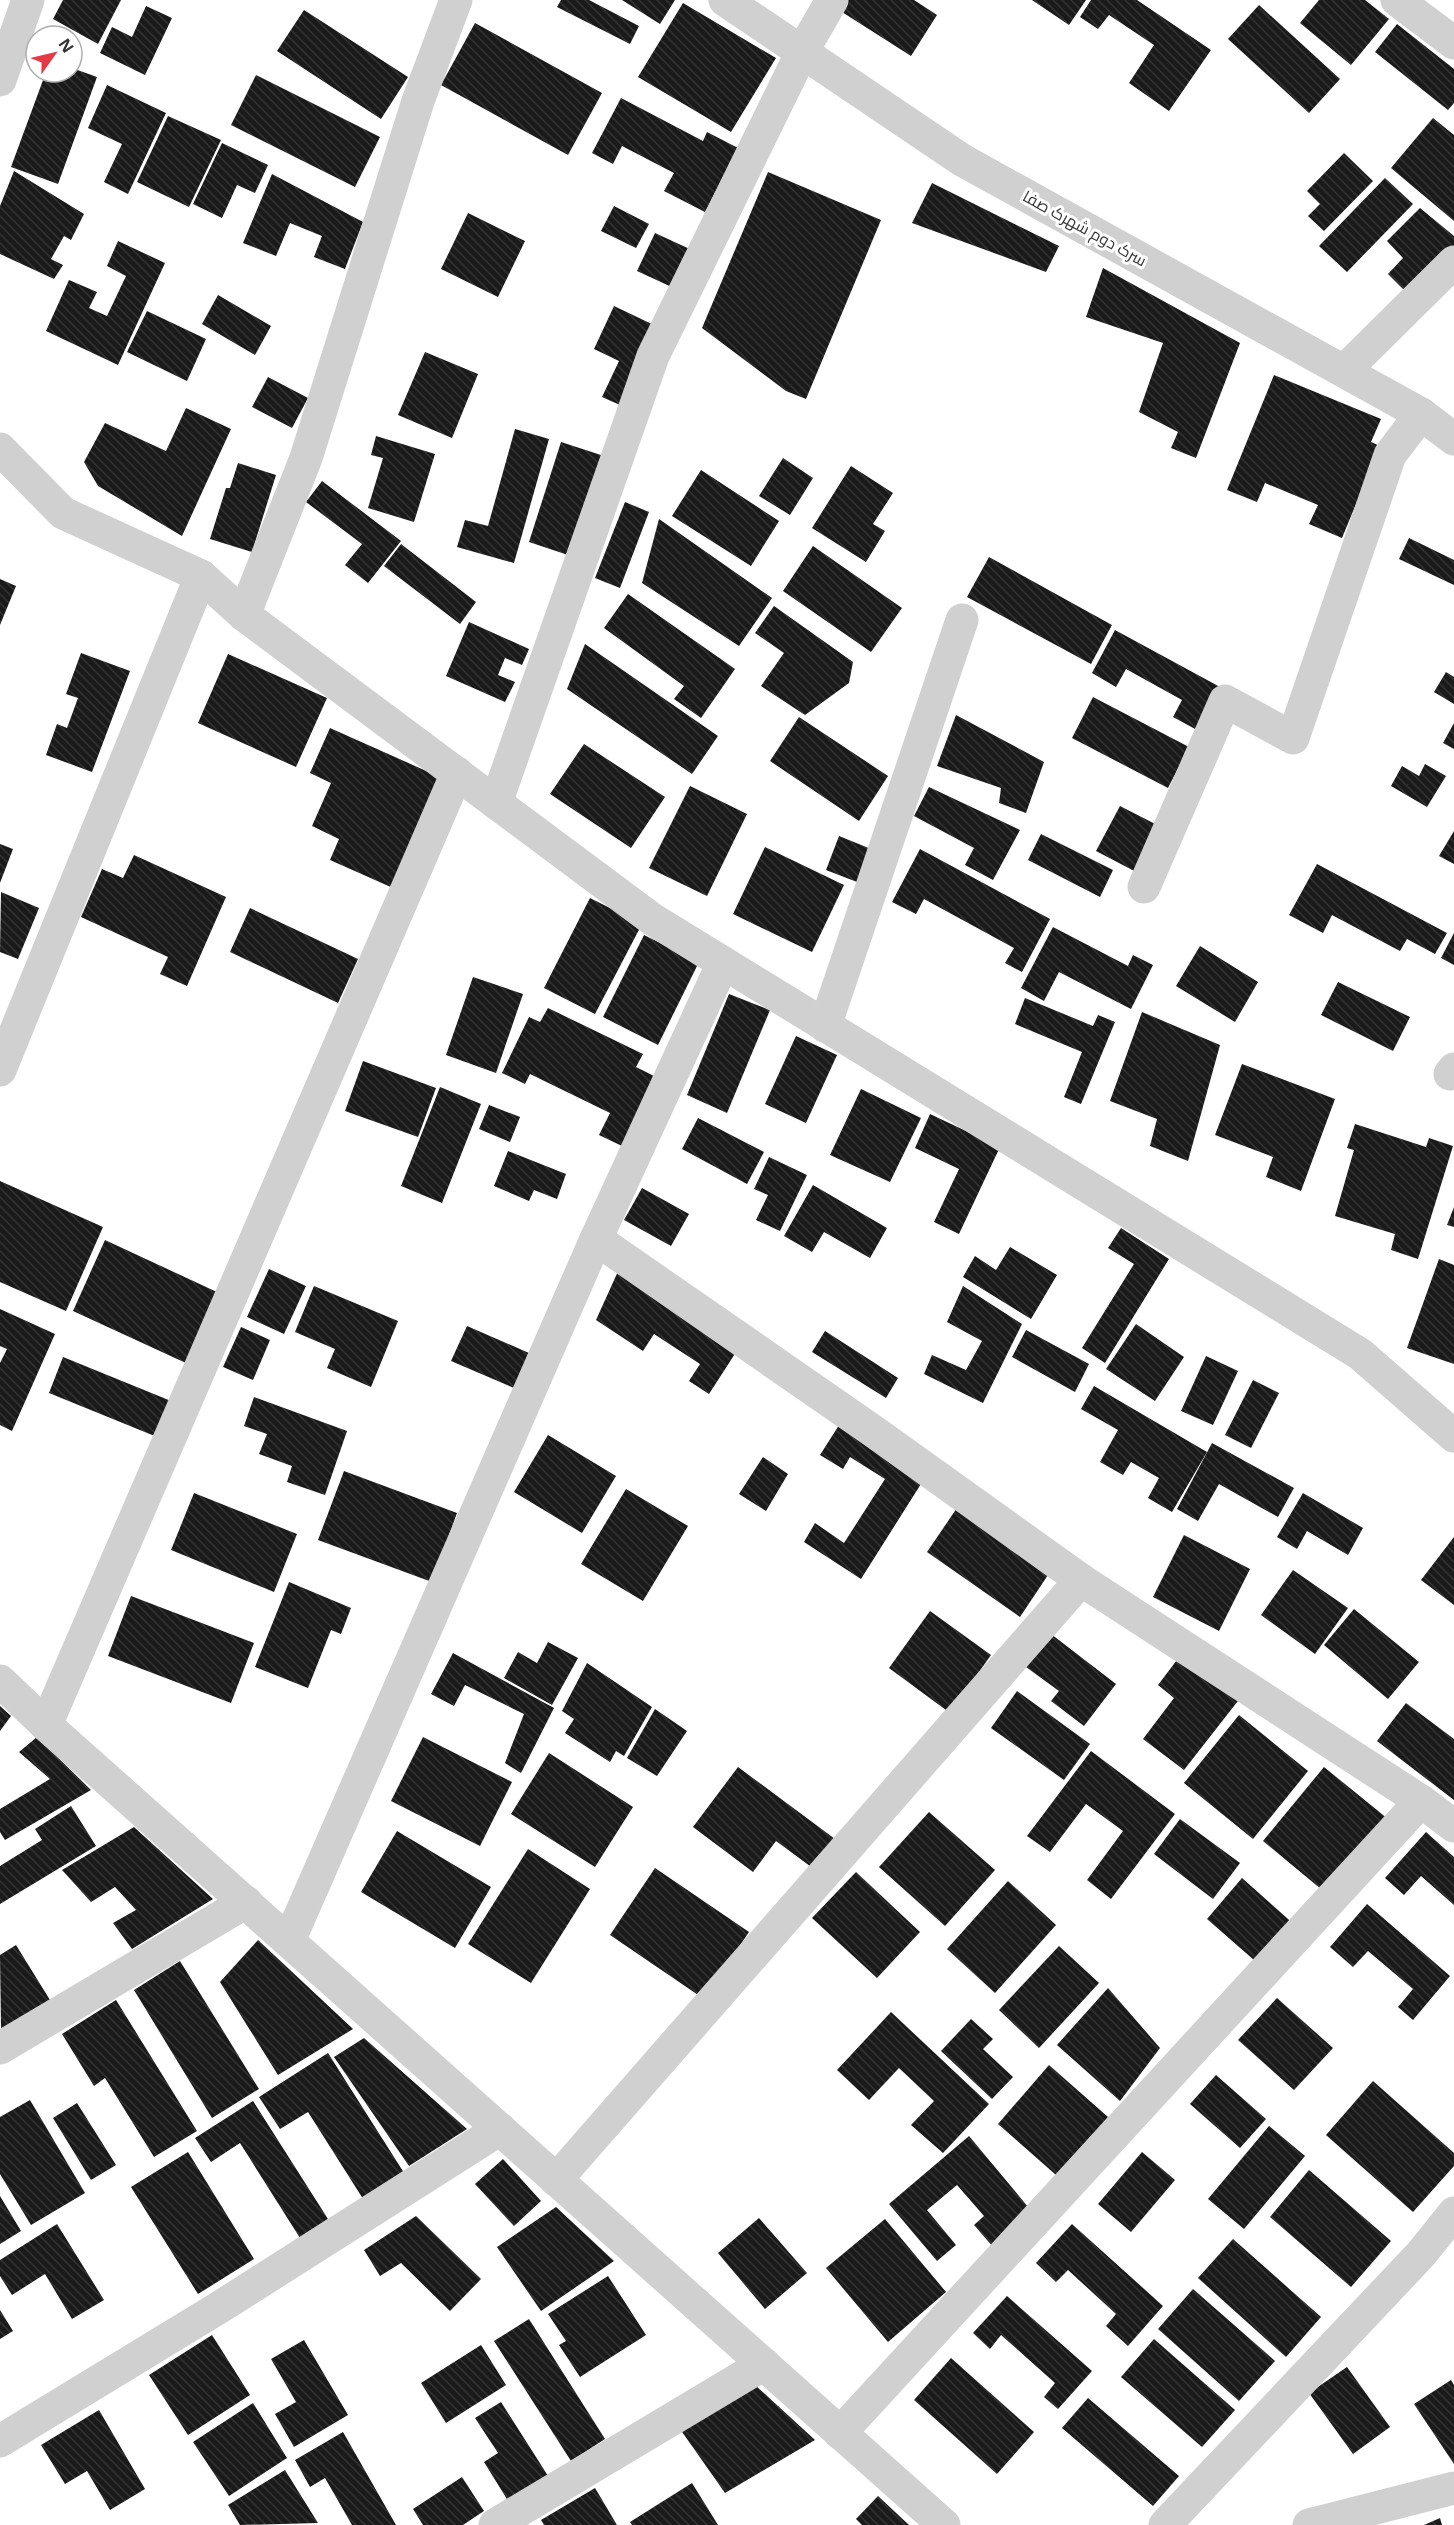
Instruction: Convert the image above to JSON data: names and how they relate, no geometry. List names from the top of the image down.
{
  "streets": {
    "street": ["سرک دوم شهرک صفا"]
  },
  "north": "top right"
}
